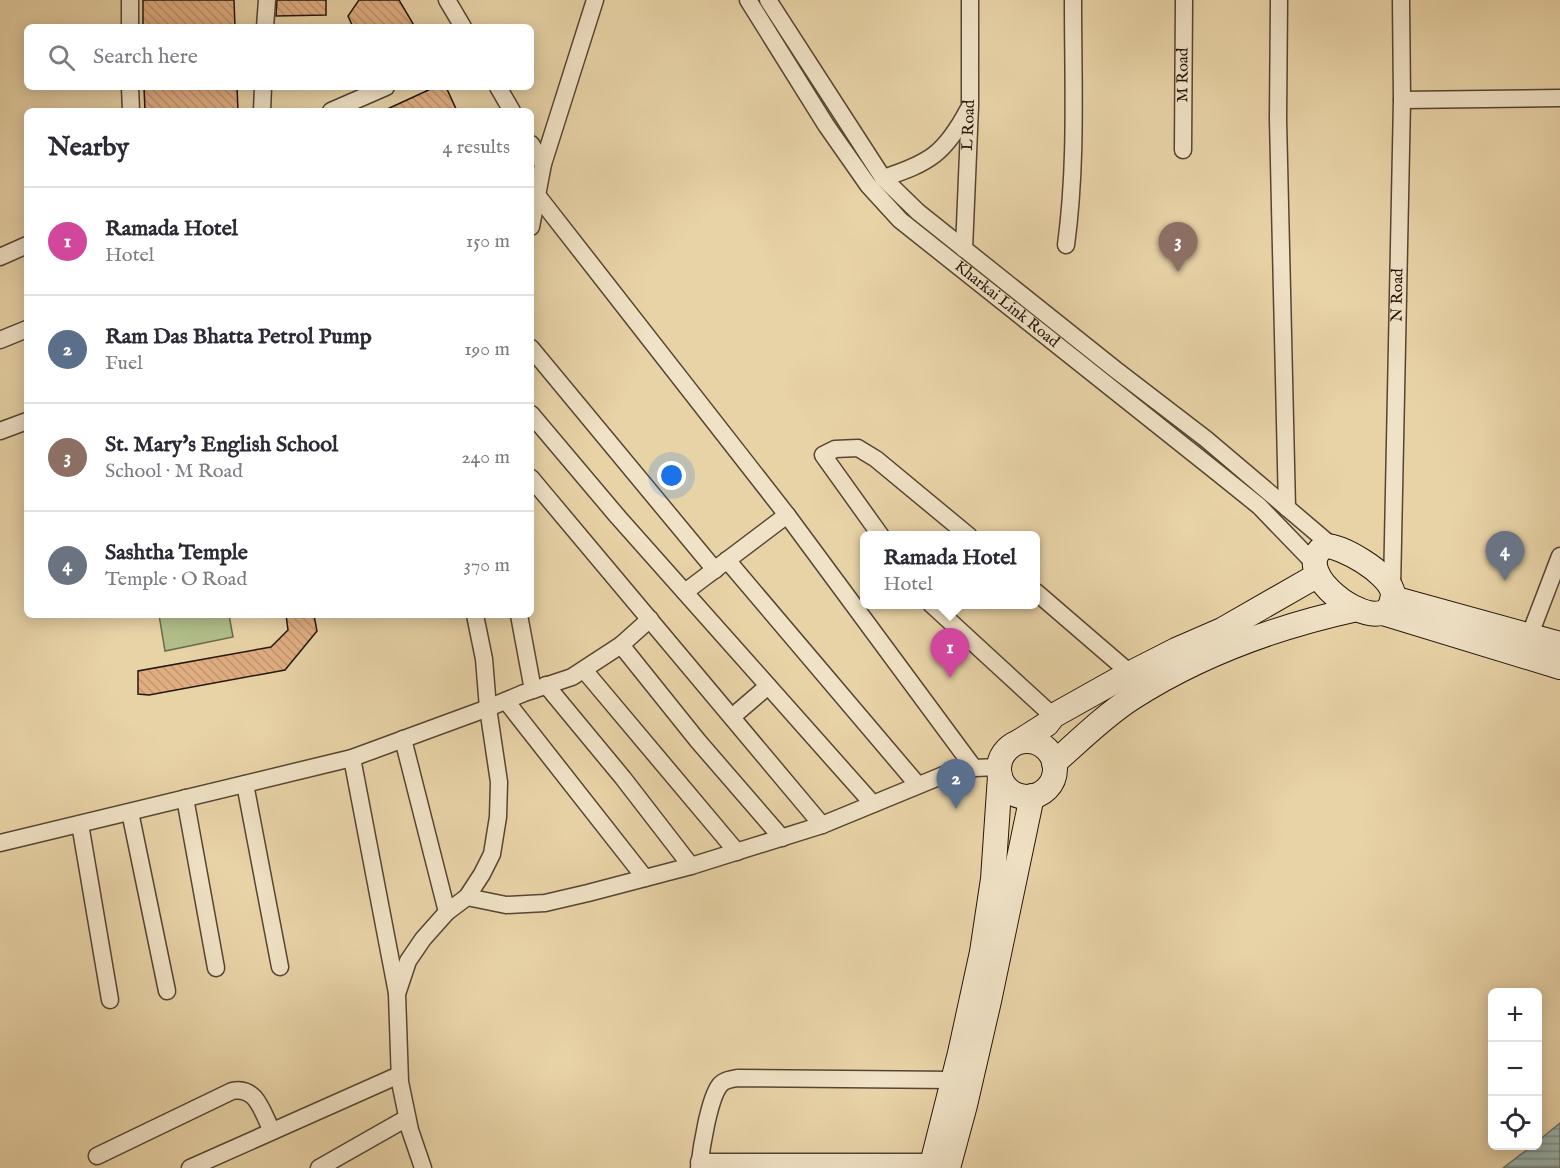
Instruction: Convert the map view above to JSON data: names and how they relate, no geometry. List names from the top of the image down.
{
  "streets": {
    "street": [
      "M Road",
      "L Road",
      "N Road",
      "Kharkai Link Road"
    ]
  },
  "page": {
    "search": "Search here",
    "heading": ["Nearby", "4 results"],
    "list": [
      {
        "mark": "1",
        "name": "Ramada Hotel",
        "note": "Hotel",
        "value": "150 m"
      },
      {
        "mark": "2",
        "name": "Ram Das Bhatta Petrol Pump",
        "note": "Fuel",
        "value": "190 m"
      },
      {
        "mark": "3",
        "name": "St. Mary's English School",
        "note": "School · M Road",
        "value": "240 m"
      },
      {
        "mark": "4",
        "name": "Sashtha Temple",
        "note": "Temple · O Road",
        "value": "370 m"
      }
    ],
    "pins": [
      "3",
      "4",
      "1",
      "2"
    ],
    "popup": ["Ramada Hotel", "Hotel"],
    "map_buttons": ["+", "−"]
  }
}
